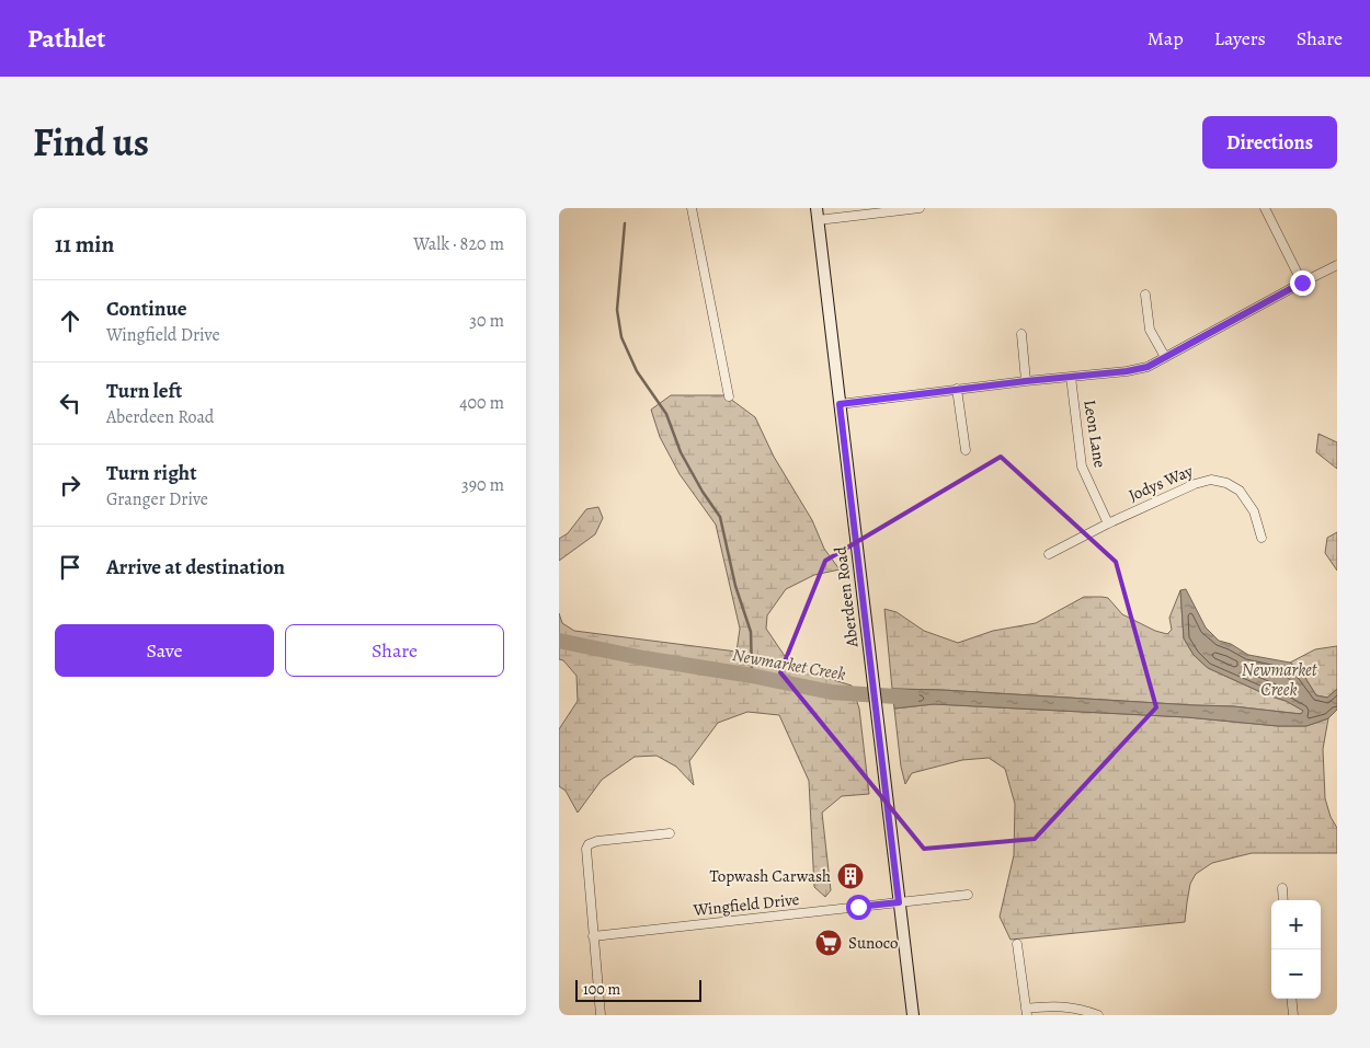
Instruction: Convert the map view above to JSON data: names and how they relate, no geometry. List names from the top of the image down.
{
  "streets": {
    "main road": ["Aberdeen Road"],
    "street": ["Leon Lane", "Jodys Way", "Wingfield Drive"]
  },
  "crossings": [
    ["Leon Lane", "Jodys Way"],
    ["Aberdeen Road", "Wingfield Drive"]
  ],
  "water": ["Newmarket Creek"],
  "places": {
    "building": ["Topwash Carwash"],
    "supermarket": ["Sunoco"]
  },
  "scale_bar": "100 m",
  "page": {
    "header": "Pathlet",
    "nav": ["Map", "Layers", "Share"],
    "title": "Find us",
    "buttons": [
      "Directions",
      ["Save", "Share"]
    ],
    "heading": ["11 min", "Walk · 820 m"],
    "list": [
      ["Continue", "Wingfield Drive", "30 m"],
      ["Turn left", "Aberdeen Road", "400 m"],
      ["Turn right", "Granger Drive", "390 m"],
      "Arrive at destination"
    ],
    "map_buttons": ["+", "−"],
    "scale": "100 m"
  }
}
